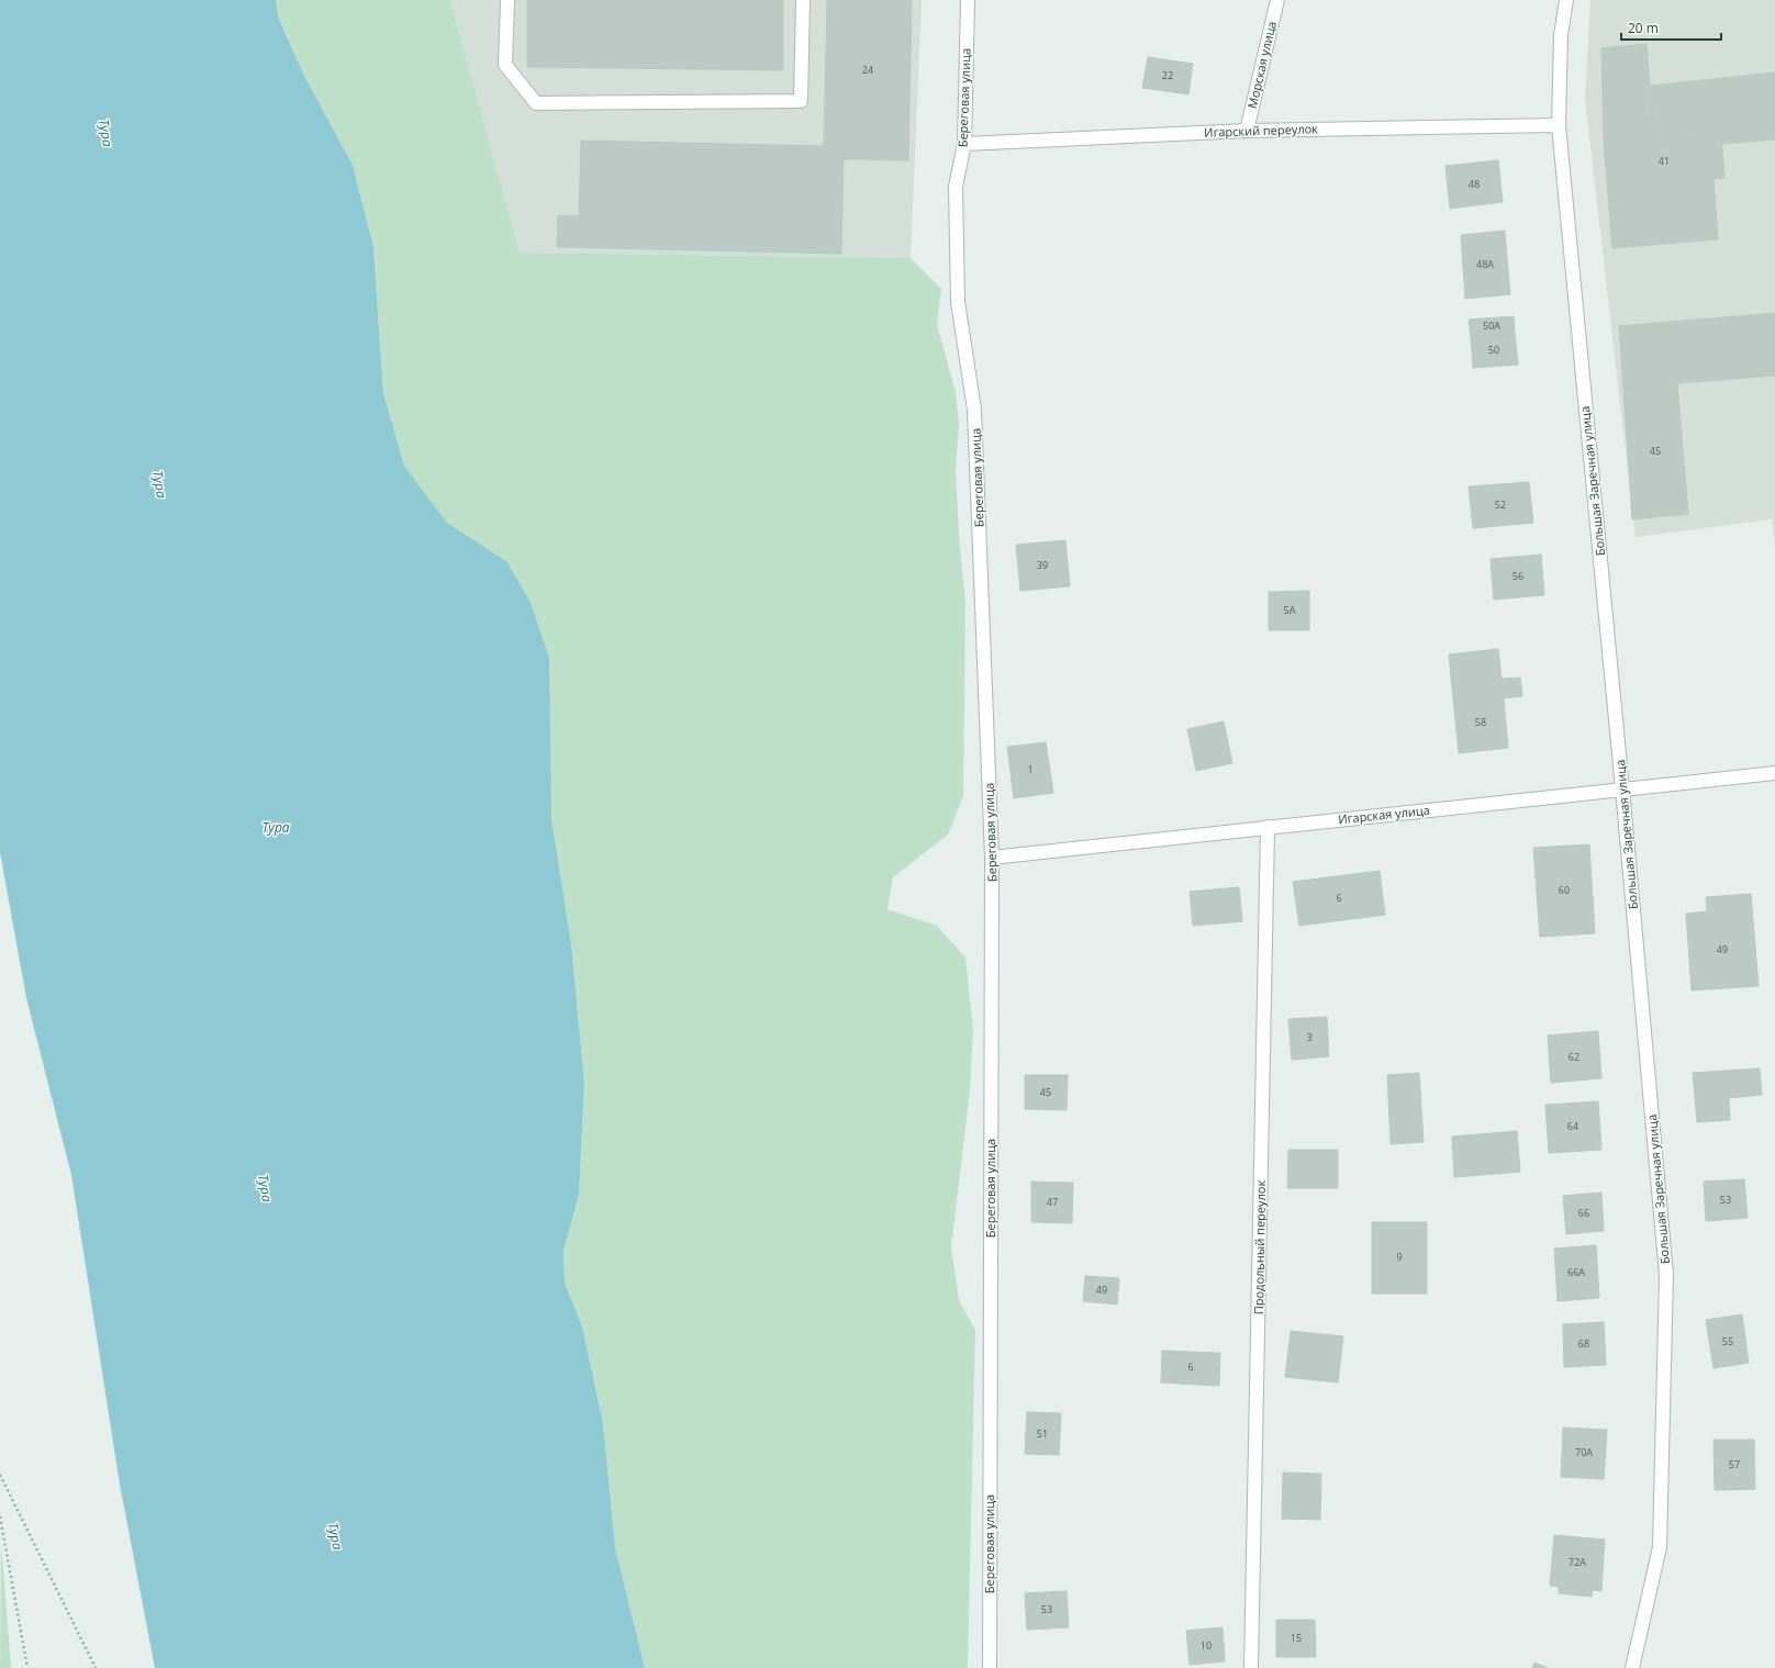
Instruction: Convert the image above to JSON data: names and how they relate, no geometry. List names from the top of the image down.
{
  "streets": {
    "street": [
      "Морская улица",
      "Береговая улица",
      "Игарский переулок",
      "Большая Заречная улица",
      "Игарская улица",
      "Продольный переулок"
    ]
  },
  "crossings": [
    ["Морская улица", "Игарский переулок"],
    ["Береговая улица", "Игарский переулок"],
    ["Береговая улица", "Игарская улица"],
    ["Игарский переулок", "Большая Заречная улица"],
    ["Большая Заречная улица", "Игарская улица"],
    ["Игарская улица", "Продольный переулок"]
  ],
  "water": ["Тура"],
  "house_numbers": [
    "24",
    "22",
    "41",
    "48",
    "48А",
    "50А",
    "50",
    "45",
    "52",
    "39",
    "56",
    "5А",
    "58",
    "1",
    "60",
    "6",
    "49",
    "3",
    "62",
    "45",
    "64",
    "53",
    "47",
    "66",
    "9",
    "66А",
    "49",
    "55",
    "68",
    "6",
    "51",
    "70А",
    "57",
    "72А",
    "53",
    "15",
    "10"
  ],
  "scale_bar": "20 m"
}
